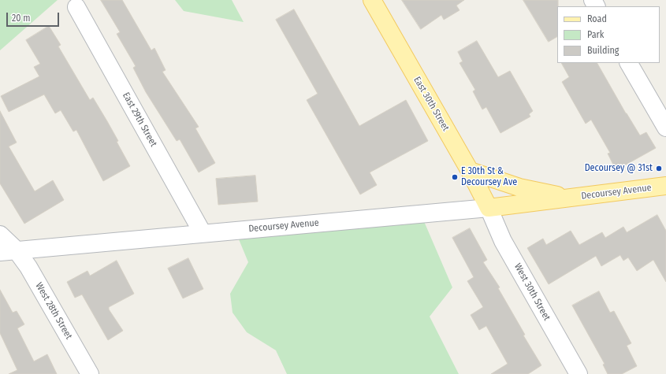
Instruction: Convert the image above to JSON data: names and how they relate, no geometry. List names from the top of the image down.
{
  "streets": {
    "main road": ["East 30th Street", "Decoursey Avenue"],
    "street": ["East 29th Street", "West 30th Street", "West 28th Street"]
  },
  "crossings": [
    ["East 30th Street", "Decoursey Avenue"],
    ["East 30th Street", "West 30th Street"],
    ["East 29th Street", "Decoursey Avenue"],
    ["Decoursey Avenue", "West 30th Street"],
    ["Decoursey Avenue", "West 28th Street"]
  ],
  "places": ["Decoursey @ 31st", "E 30th St & Decoursey Ave"],
  "legend": ["Road", "Park", "Building"],
  "scale_bar": "20 m"
}
